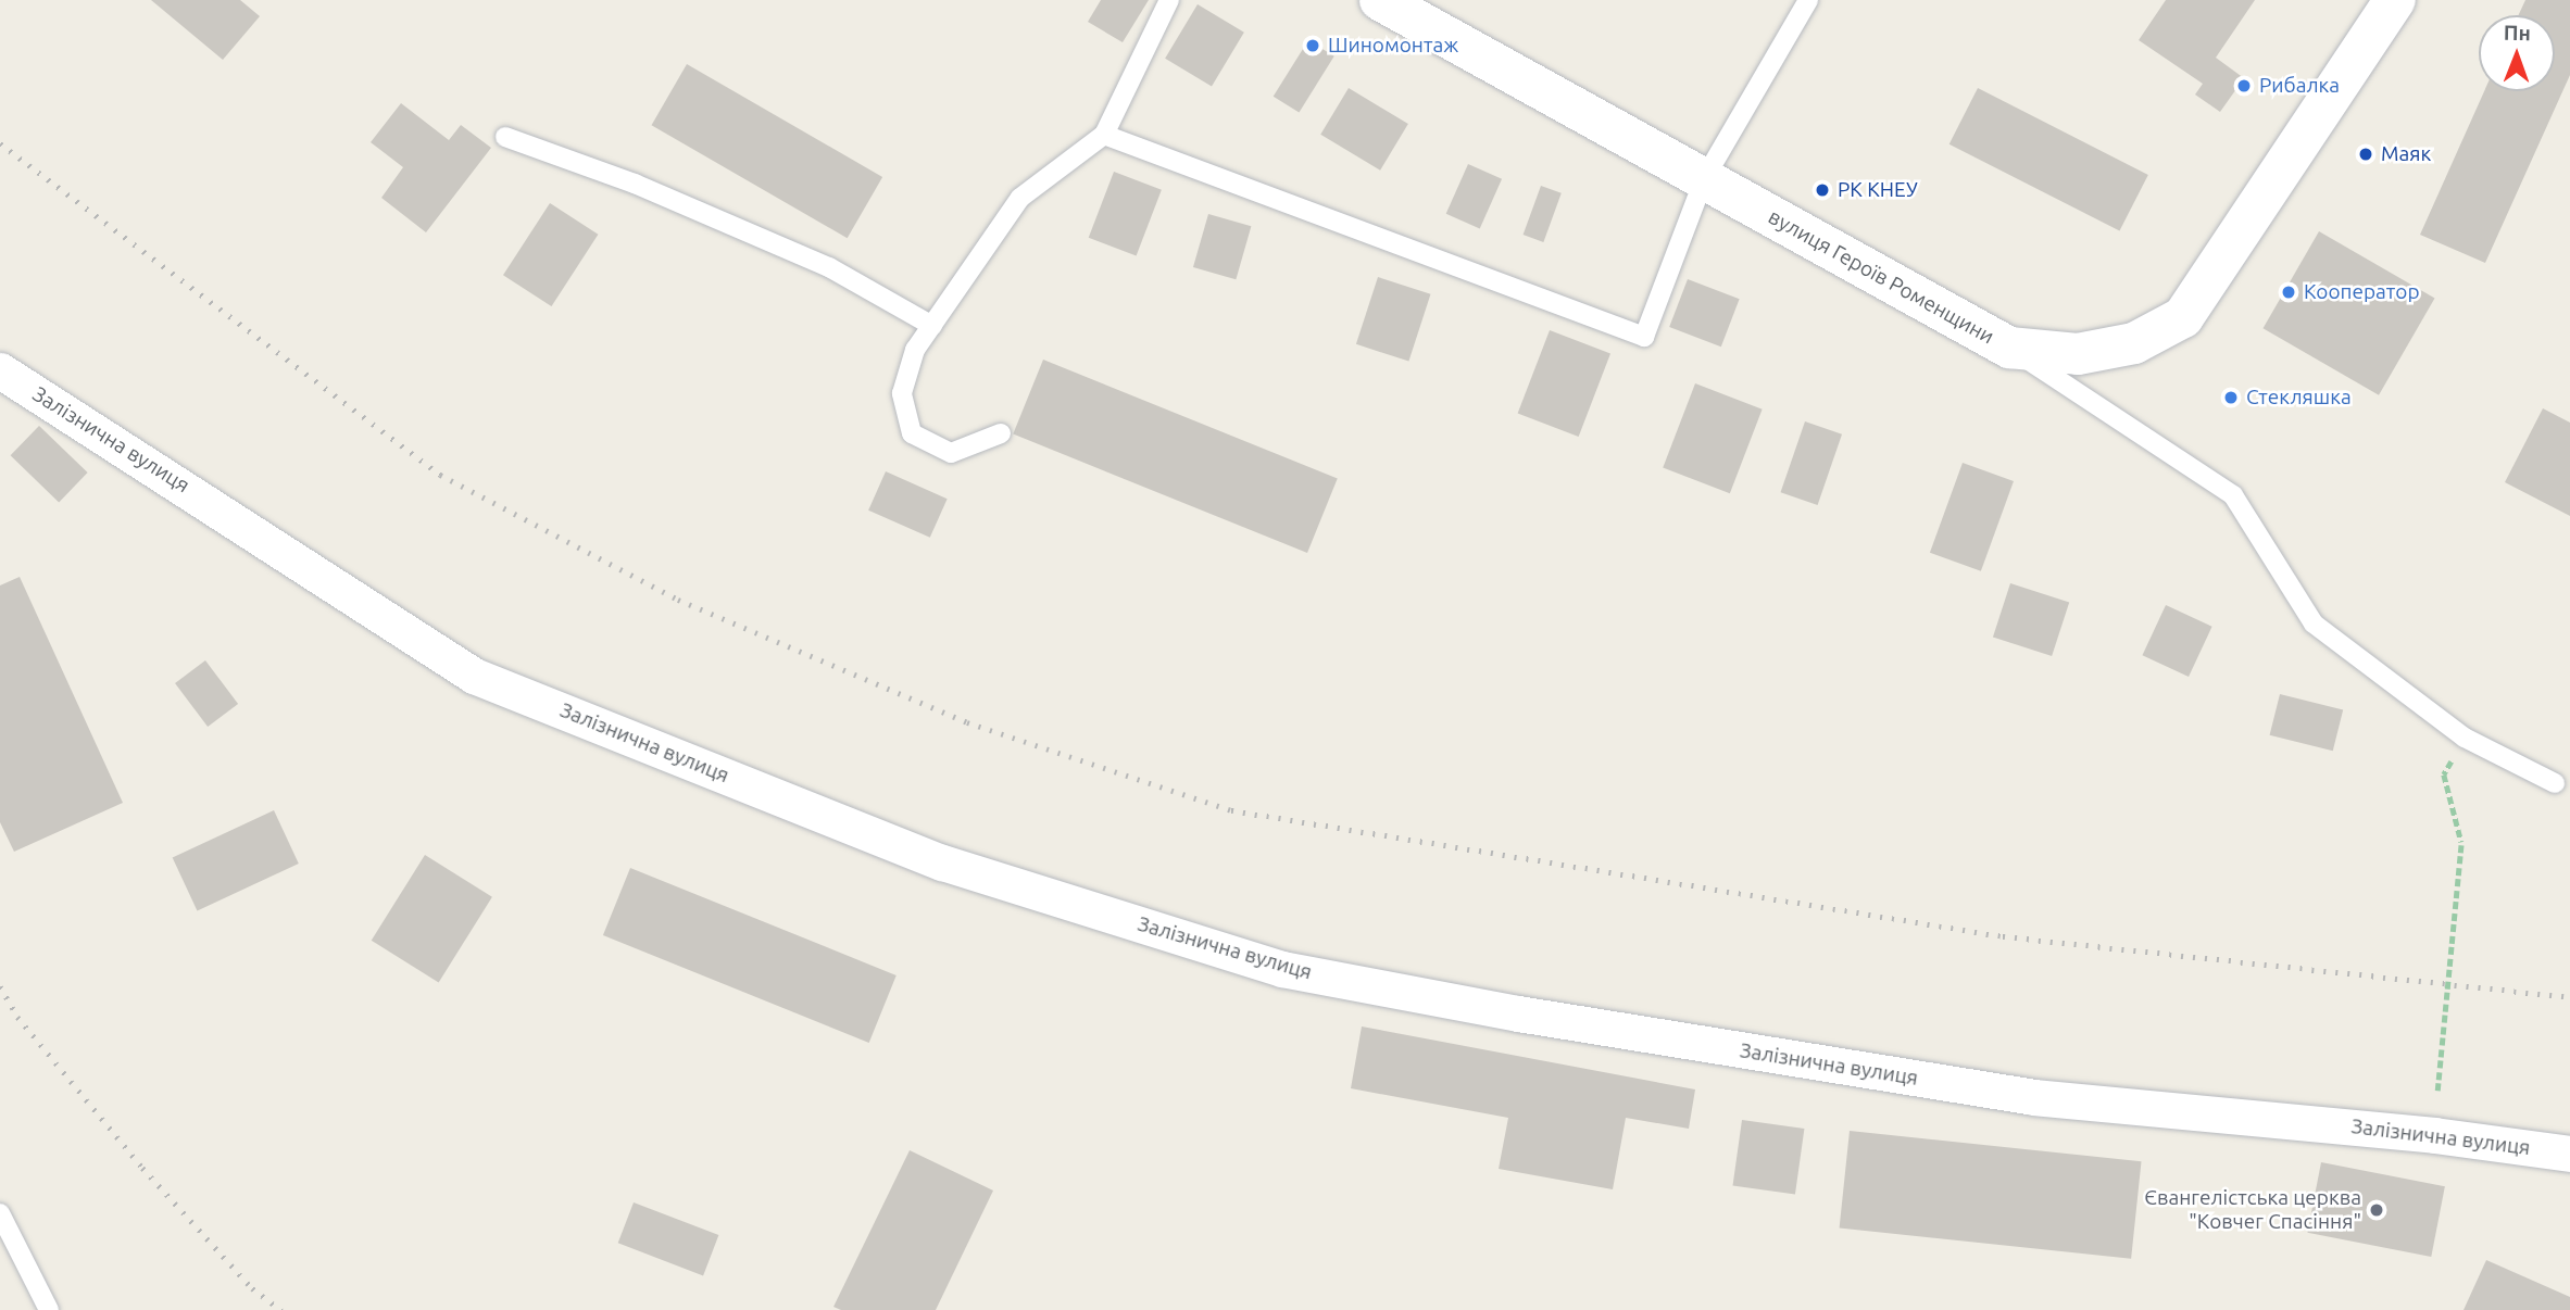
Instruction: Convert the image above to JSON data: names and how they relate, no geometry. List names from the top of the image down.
{
  "streets": {
    "street": ["вулиця Героїв Роменщини", "Залізнична вулиця"]
  },
  "places": [
    "Шиномонтаж",
    "Рибалка",
    "Маяк",
    "РК КНЕУ",
    "Кооператор",
    "Стекляшка",
    "Євангелістська церква \"Ковчег Спасіння\""
  ],
  "north": "top"
}
